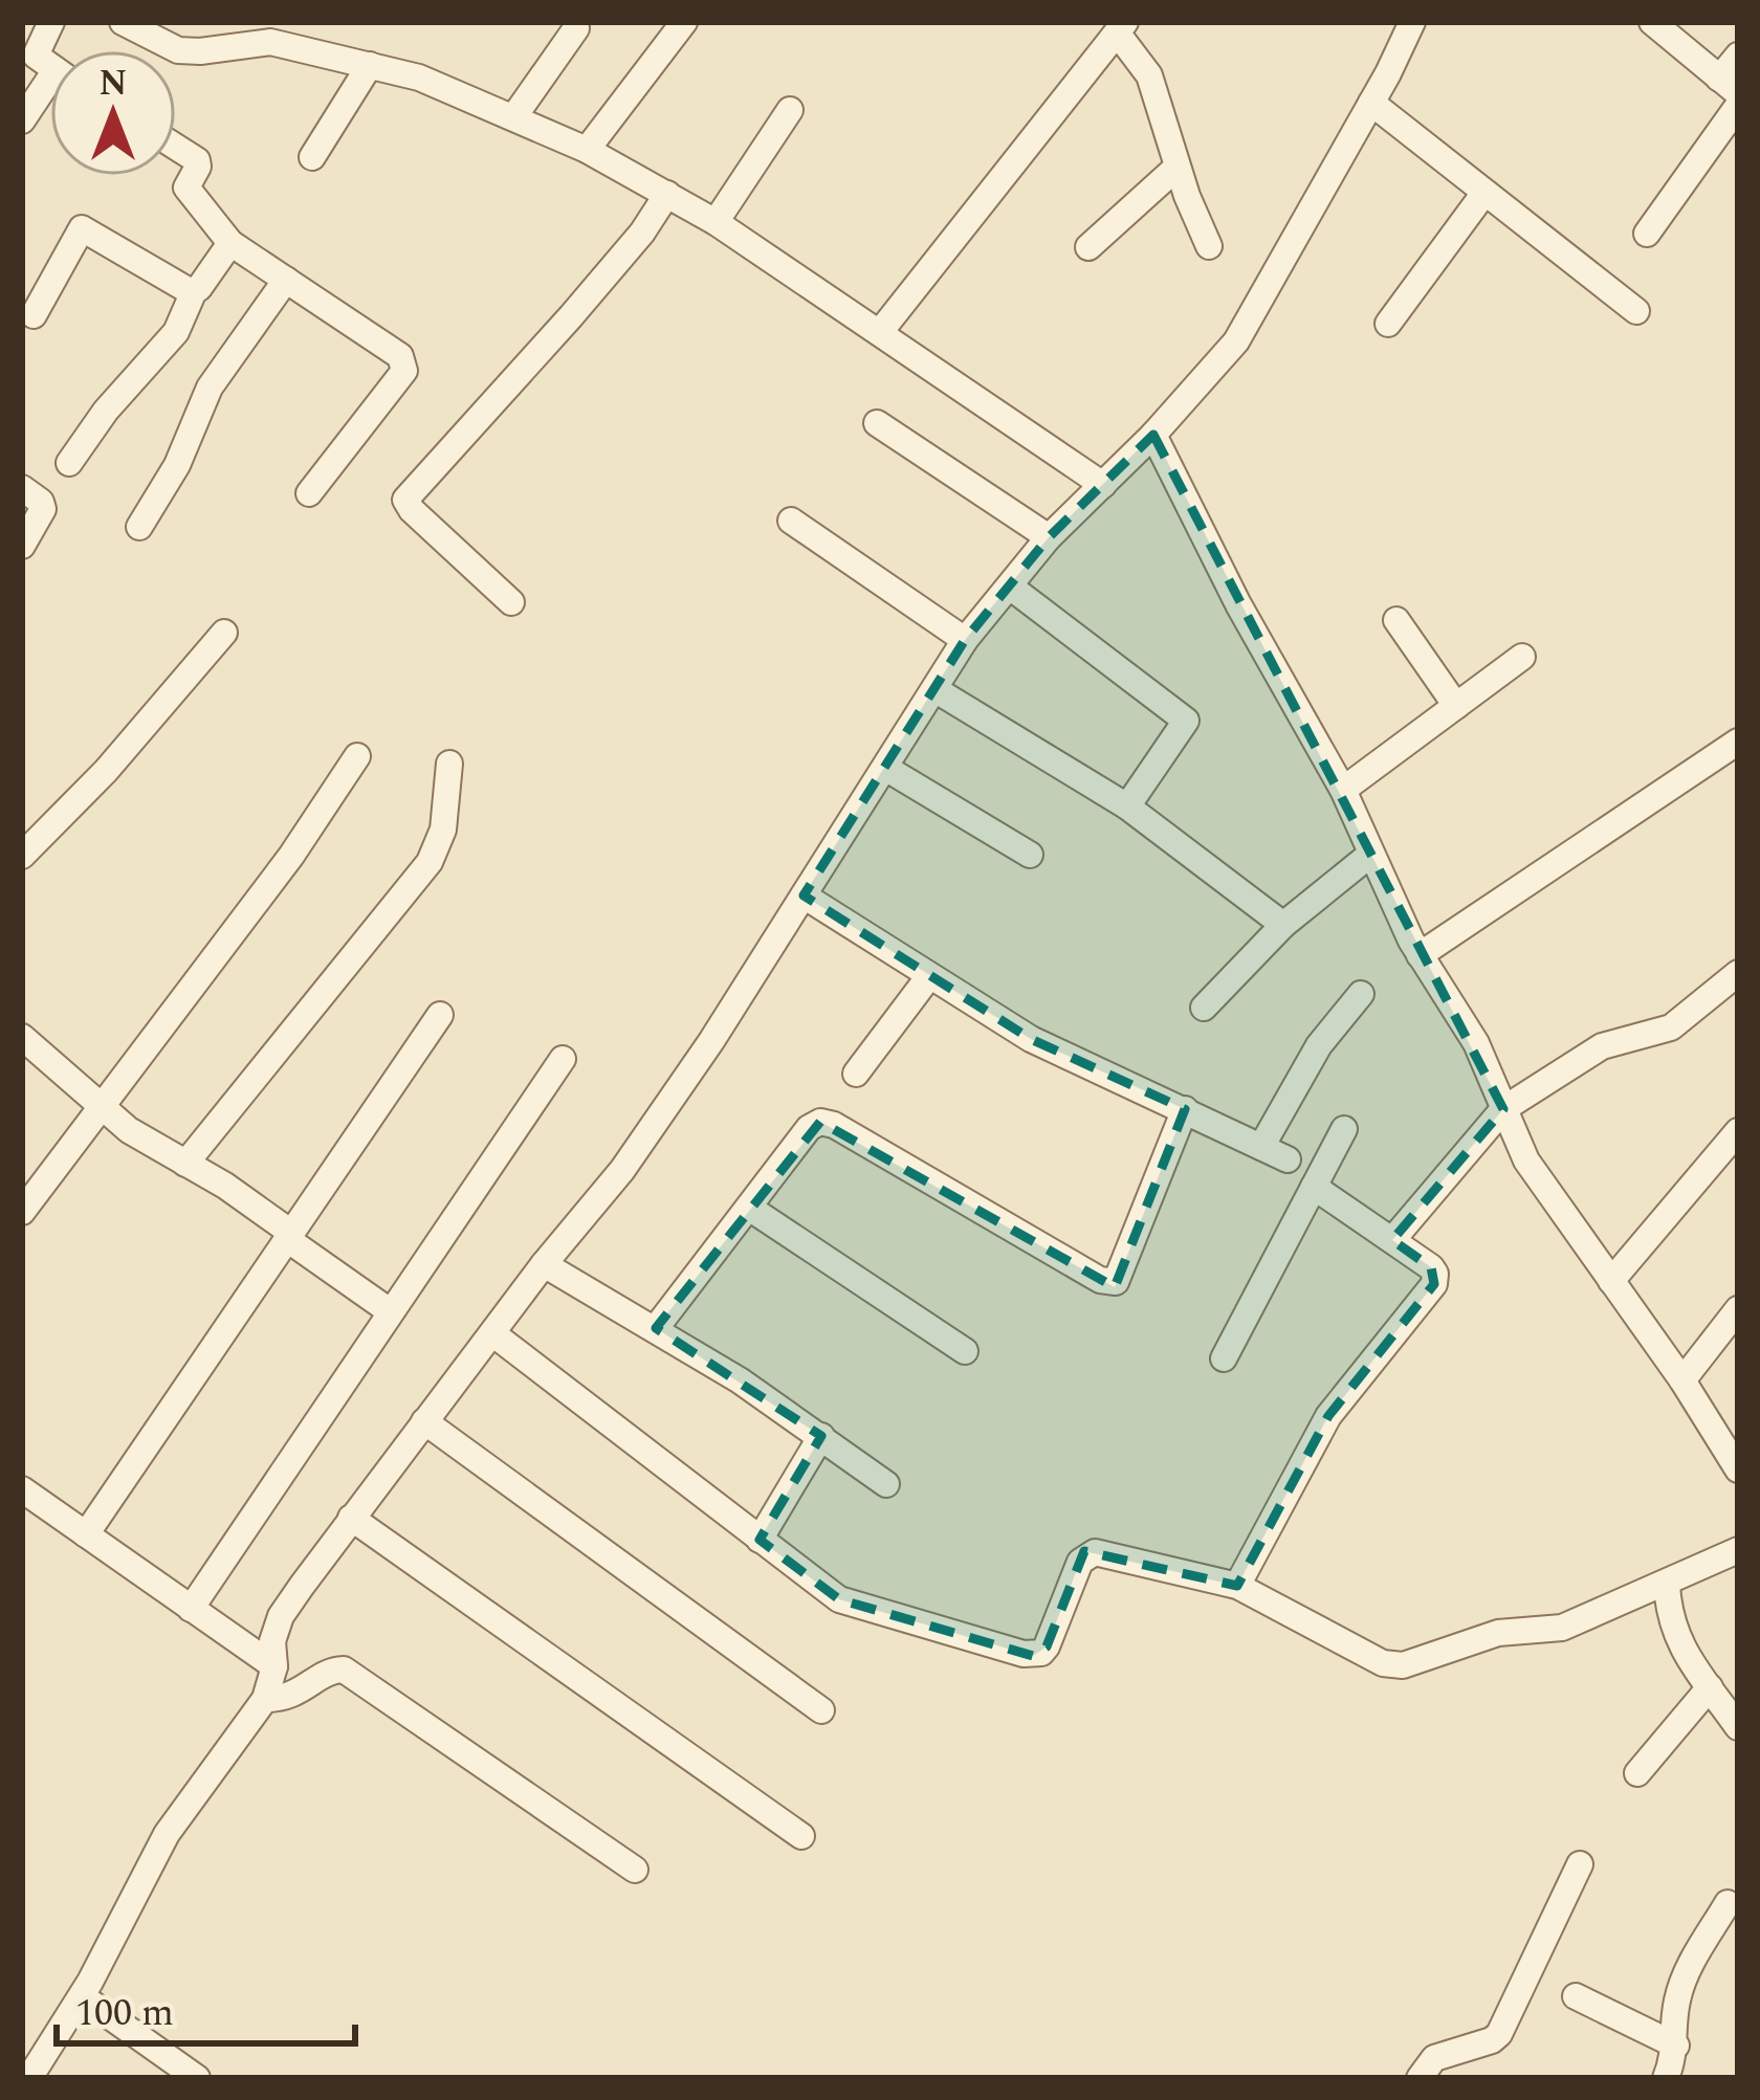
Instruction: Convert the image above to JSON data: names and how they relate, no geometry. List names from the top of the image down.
{
  "scale_bar": "100 m",
  "north": "top"
}
